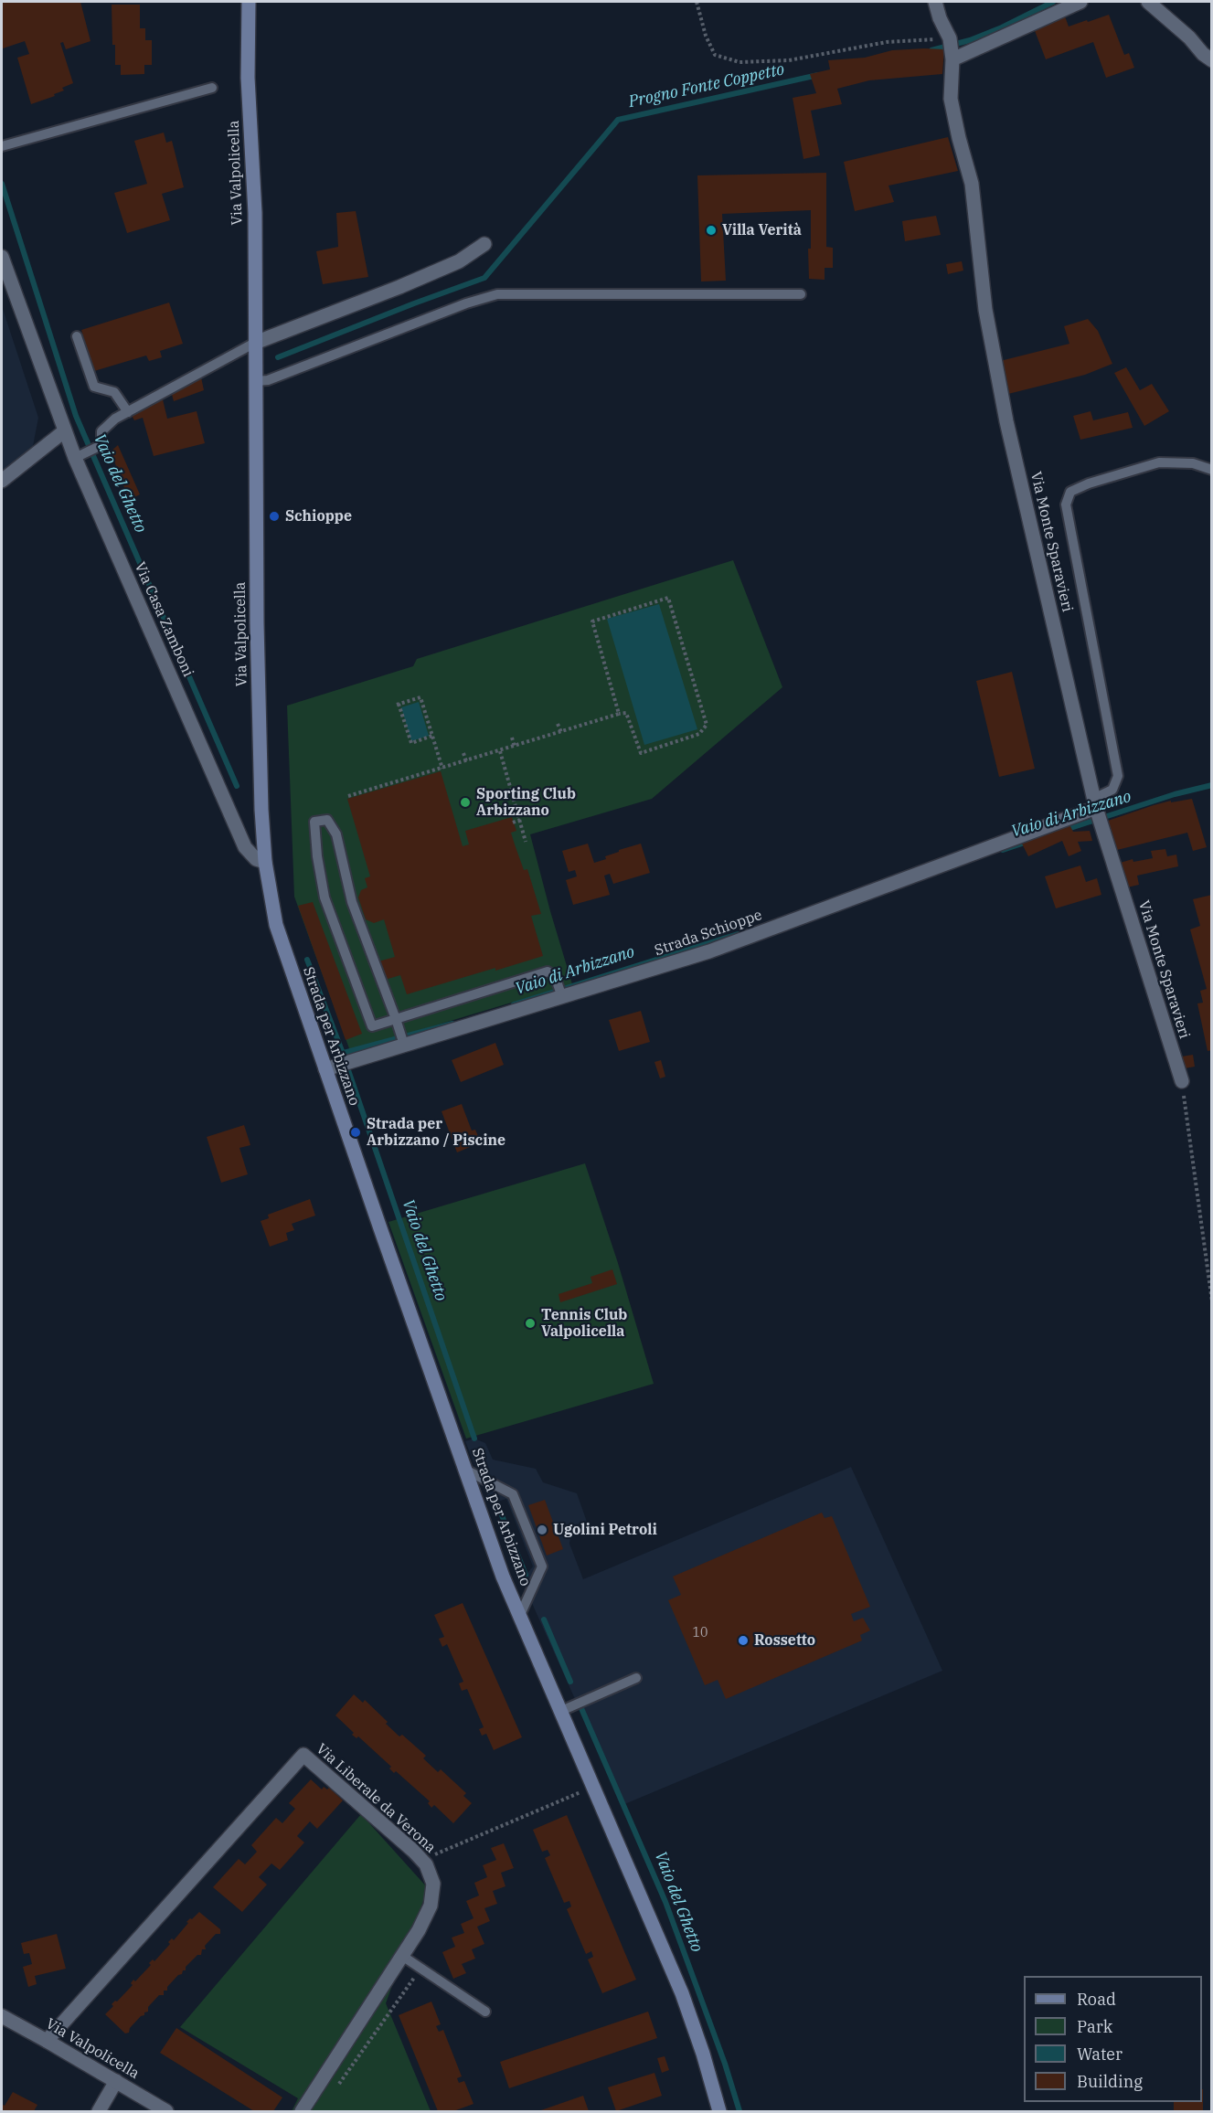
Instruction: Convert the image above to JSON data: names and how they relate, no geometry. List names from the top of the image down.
{
  "streets": {
    "main road": ["Via Valpolicella", "Strada per Arbizzano"],
    "street": [
      "Via Monte Sparavieri",
      "Via Casa Zamboni",
      "Strada Schioppe",
      "Via Liberale da Verona"
    ]
  },
  "crossings": [
    ["Via Valpolicella", "Via Casa Zamboni"],
    ["Via Valpolicella", "Strada per Arbizzano"],
    ["Via Valpolicella", "Via Liberale da Verona"],
    ["Via Monte Sparavieri", "Strada Schioppe"],
    ["Strada Schioppe", "Strada per Arbizzano"]
  ],
  "water": ["Progno Fonte Coppetto", "Vaio del Ghetto", "Vaio di Arbizzano"],
  "places": [
    "Villa Verità",
    "Schioppe",
    "Sporting Club Arbizzano",
    "Strada per Arbizzano / Piscine",
    "Tennis Club Valpolicella",
    "Ugolini Petroli",
    "Rossetto"
  ],
  "house_numbers": ["10"],
  "legend": [
    "Road",
    "Park",
    "Water",
    "Building"
  ]
}
